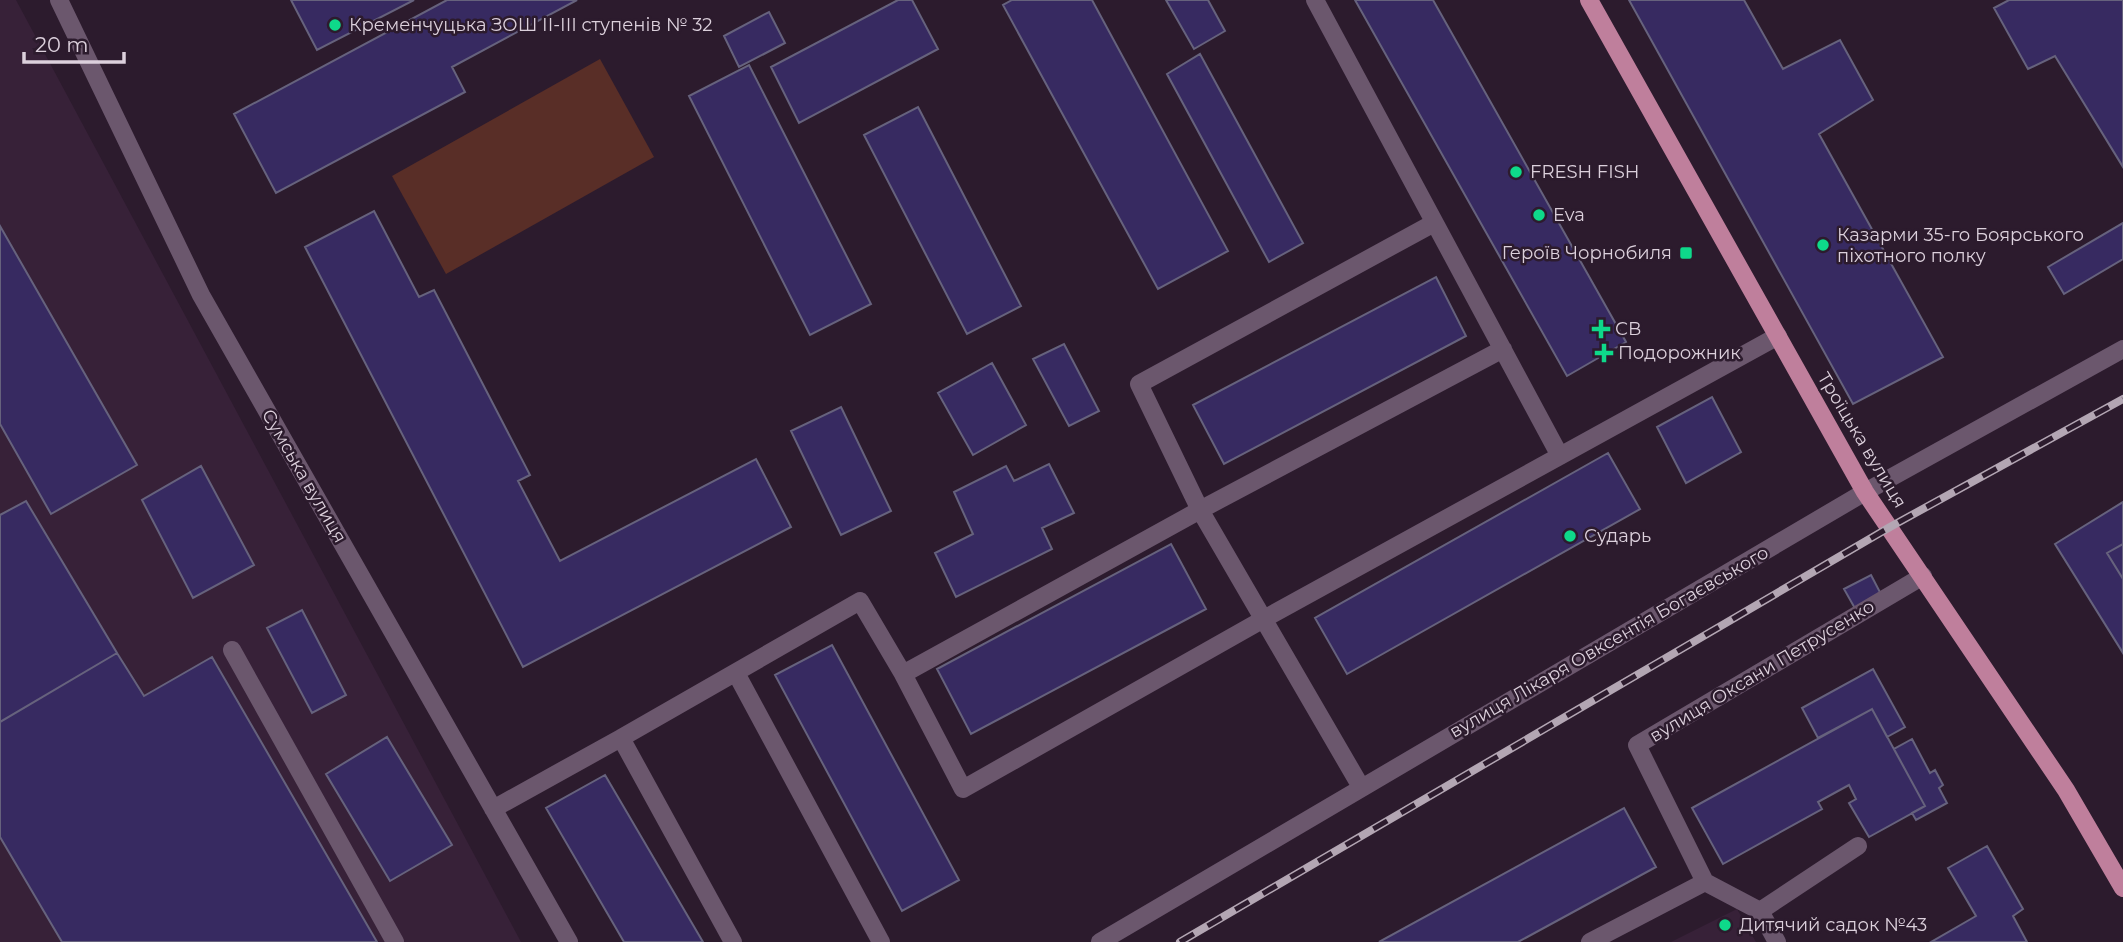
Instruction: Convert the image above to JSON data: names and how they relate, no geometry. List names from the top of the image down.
{
  "streets": {
    "main road": ["Троїцька вулиця"],
    "street": ["Сумська вулиця", "вулиця Лікаря Овксентія Богаєвського", "вулиця Оксани Петрусенко"]
  },
  "crossings": [
    ["Троїцька вулиця", "вулиця Лікаря Овксентія Богаєвського"],
    ["Троїцька вулиця", "вулиця Оксани Петрусенко"]
  ],
  "places": {
    "other": [
      "Кременчуцька ЗОШ ІІ-ІІІ ступенів № 32",
      "FRESH FISH",
      "Eva",
      "Казарми 35-го Боярського піхотного полку",
      "Сударь",
      "Дитячий садок №43"
    ],
    "transit": ["Героїв Чорнобиля"],
    "health": ["СВ", "Подорожник"]
  },
  "scale_bar": "20 m"
}
